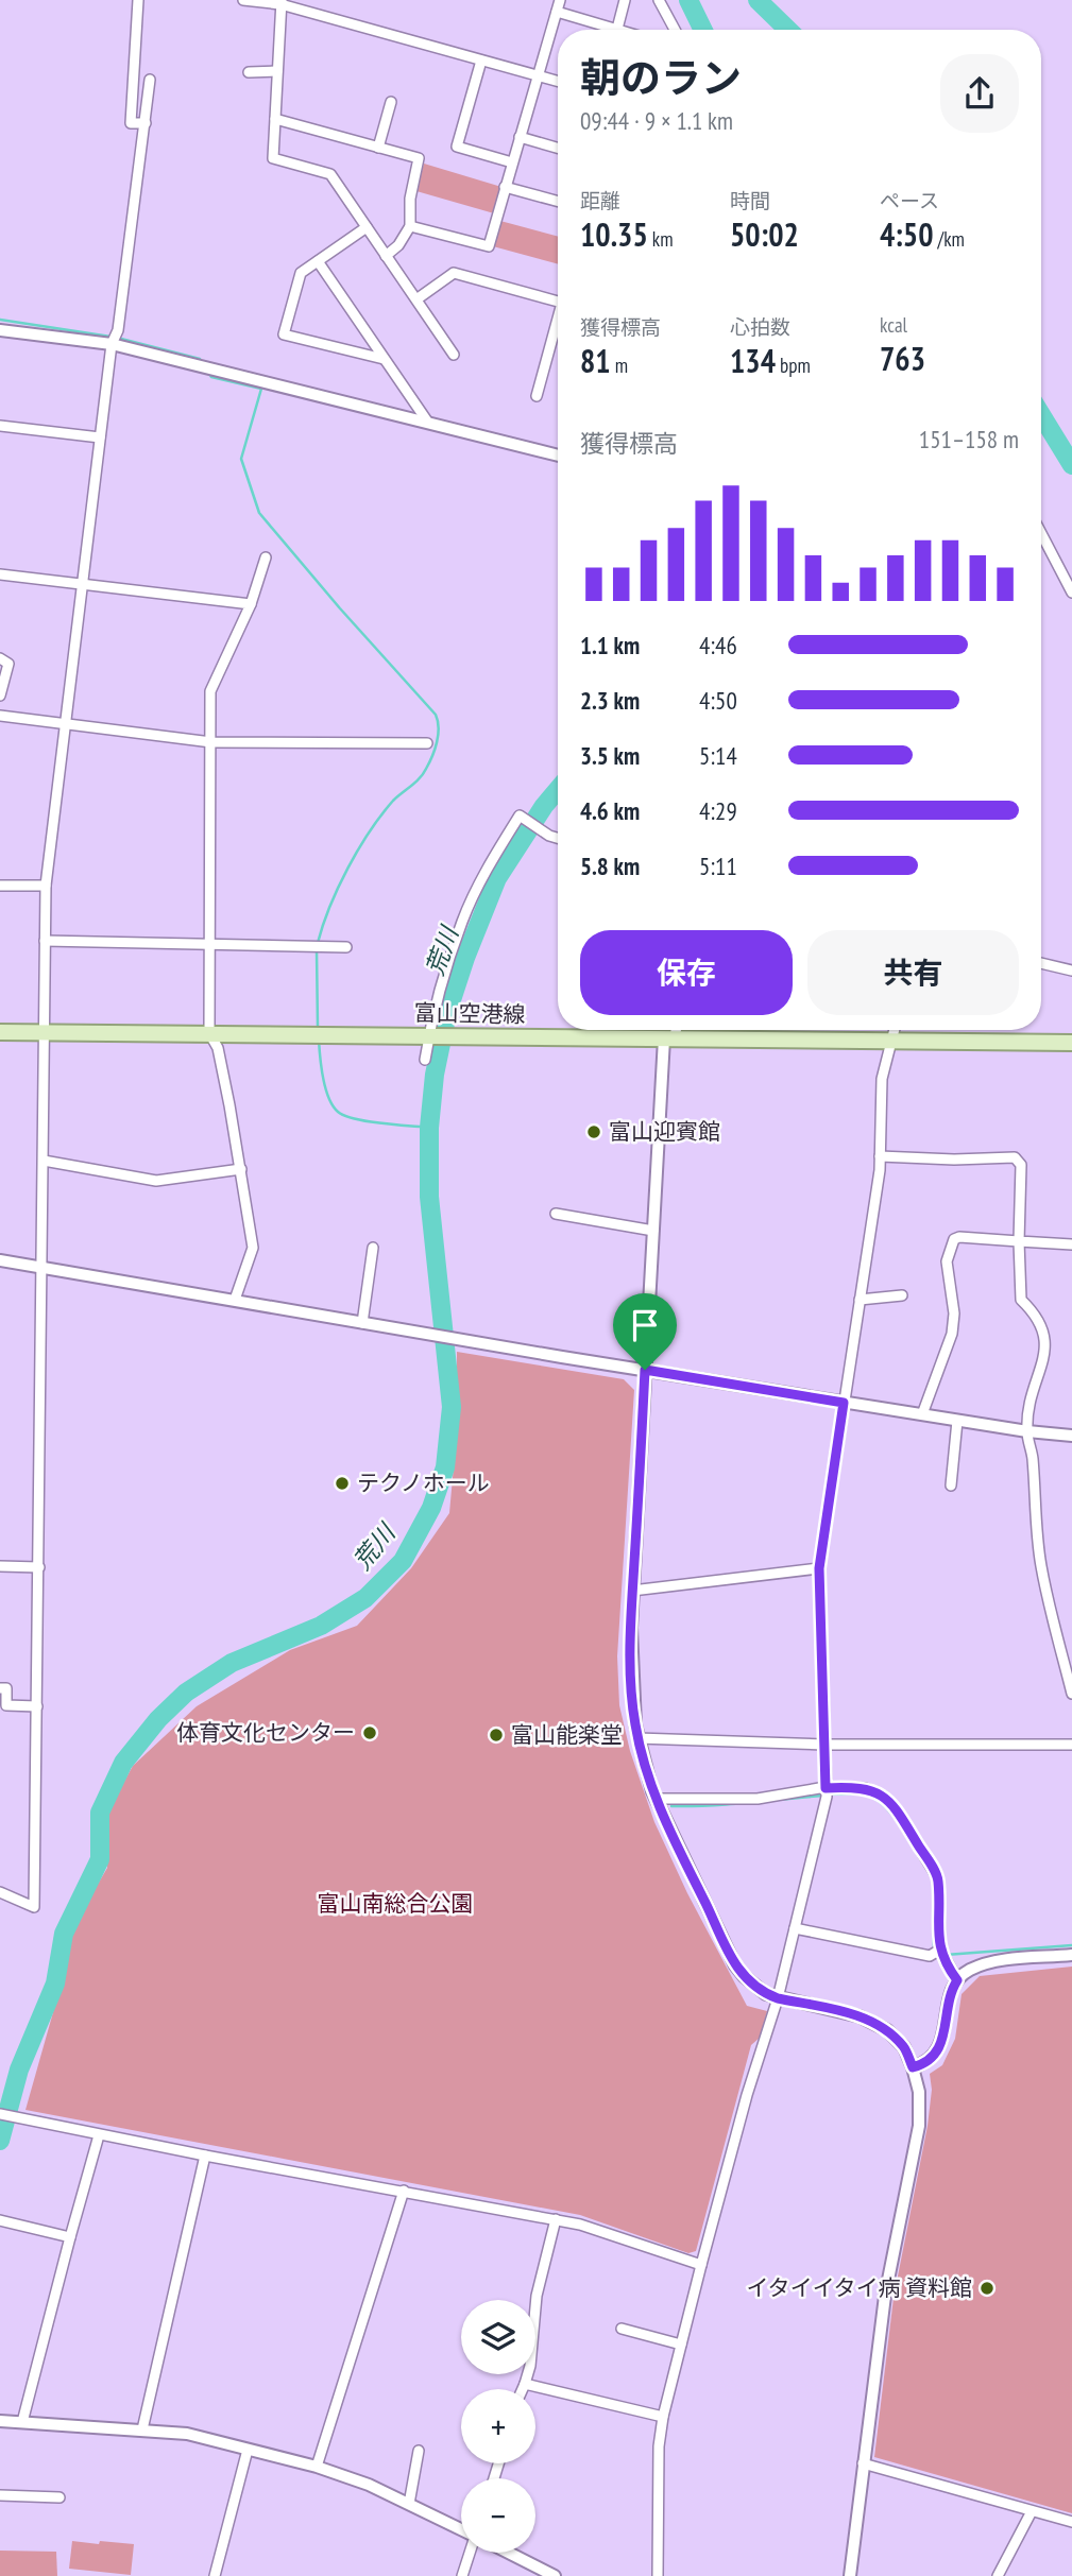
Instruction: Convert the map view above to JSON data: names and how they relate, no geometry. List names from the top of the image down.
{
  "streets": {
    "main road": ["富山空港線"]
  },
  "water": ["荒川"],
  "parks": ["富山南総合公園"],
  "places": [
    "富山迎賓館",
    "テクノホール",
    "体育文化センター",
    "富山能楽堂",
    "イタイイタイ病 資料館"
  ],
  "page": {
    "heading": ["朝のラン", "09:44 · 9 × 1.1 km"],
    "stats": [
      ["距離", "10.35 km"],
      ["時間", "50:02"],
      ["ペース", "4:50 /km"],
      ["獲得標高", "81 m"],
      ["心拍数", "134 bpm"],
      ["kcal", "763"]
    ],
    "chart": ["獲得標高", "151–158 m"],
    "list": [
      {
        "name": "1.1 km",
        "note": "4:46"
      },
      {
        "name": "2.3 km",
        "note": "4:50"
      },
      {
        "name": "3.5 km",
        "note": "5:14"
      },
      {
        "name": "4.6 km",
        "note": "4:29"
      },
      {
        "name": "5.8 km",
        "note": "5:11"
      }
    ],
    "buttons": ["保存", "共有"],
    "map_buttons": ["+", "−"]
  }
}
